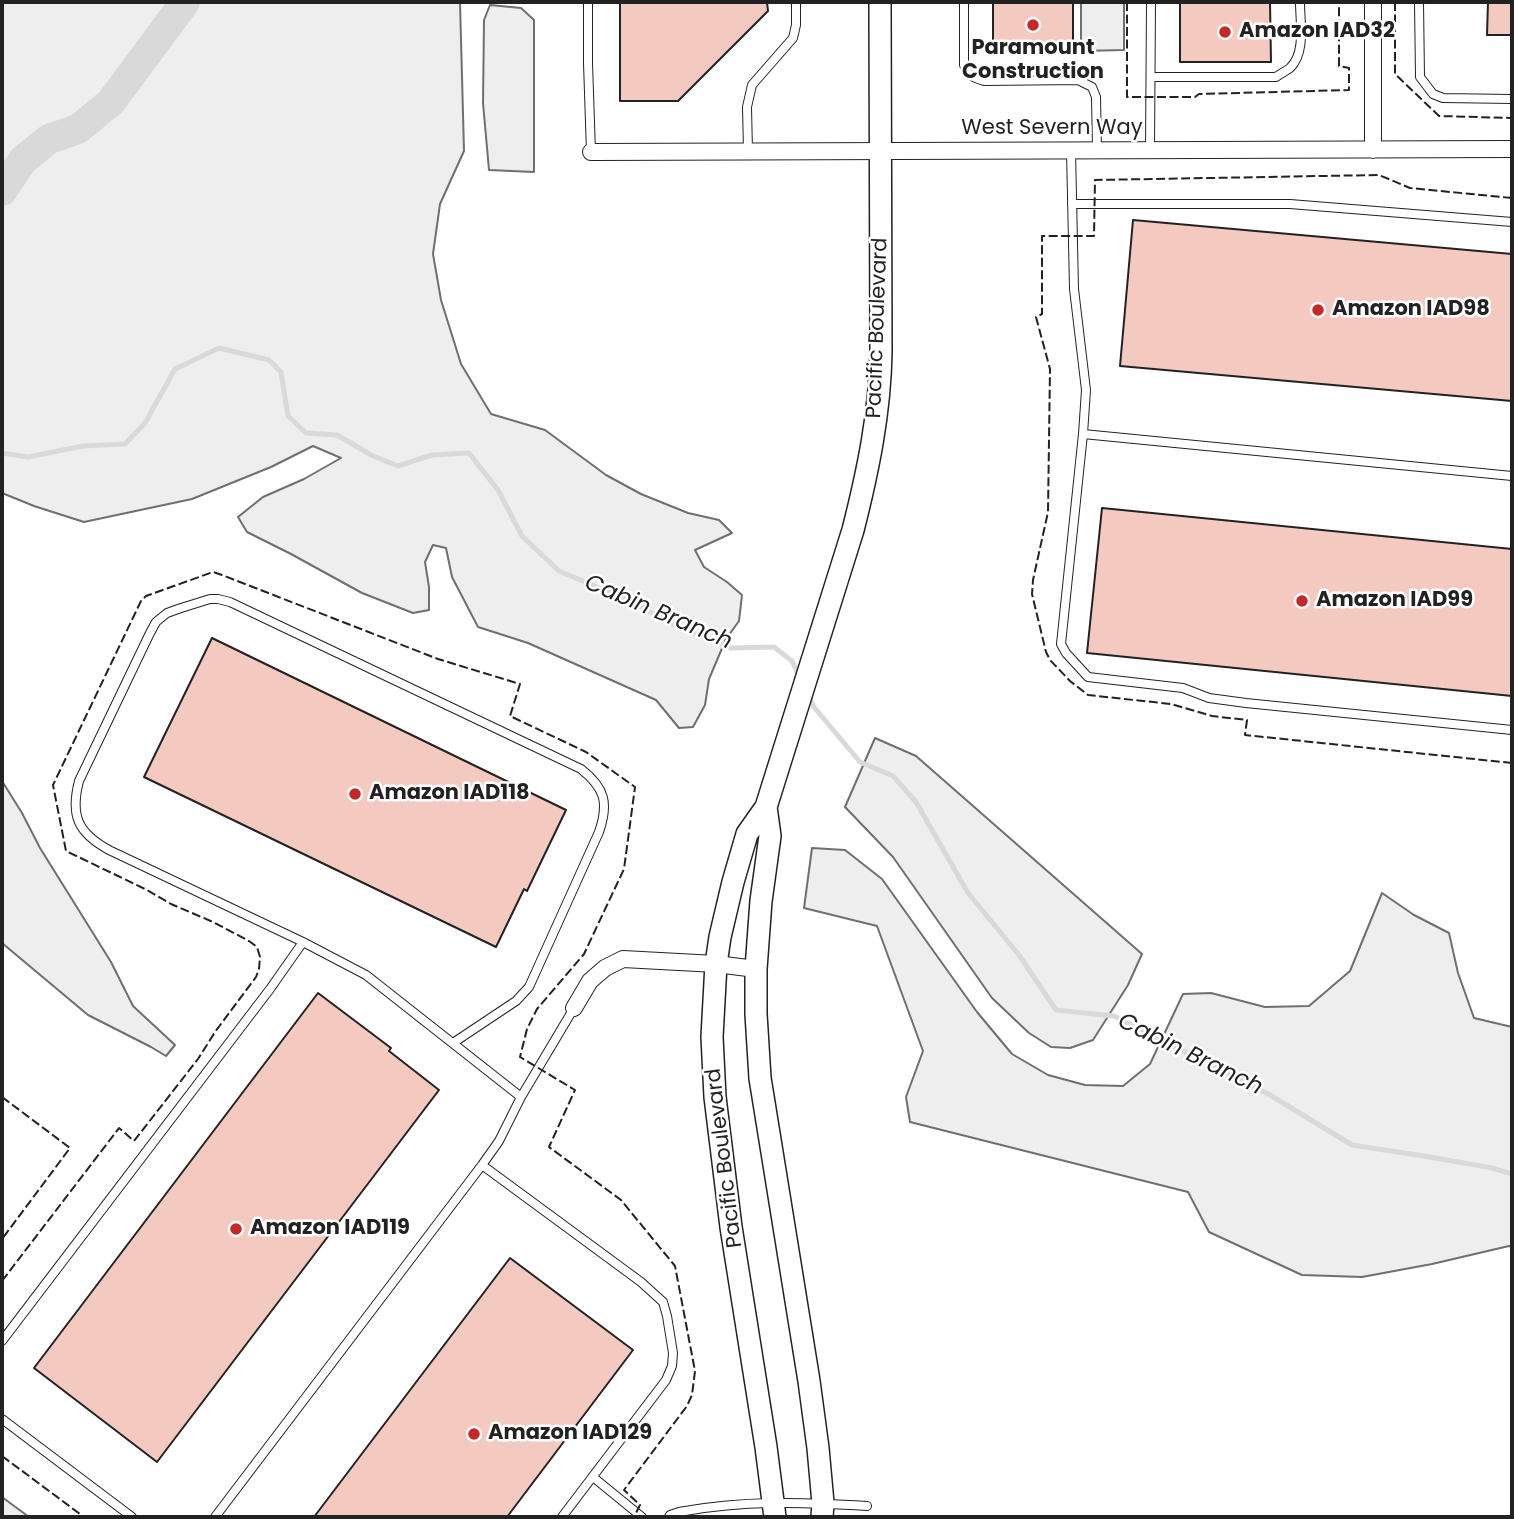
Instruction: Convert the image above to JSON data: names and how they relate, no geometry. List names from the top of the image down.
{
  "streets": {
    "main road": ["Pacific Boulevard"],
    "street": ["West Severn Way"]
  },
  "crossings": [
    ["West Severn Way", "Pacific Boulevard"]
  ],
  "water": ["Cabin Branch"],
  "places": [
    "Paramount Construction",
    "Amazon IAD32",
    "Amazon IAD98",
    "Amazon IAD99",
    "Amazon IAD118",
    "Amazon IAD119",
    "Amazon IAD129"
  ]
}
